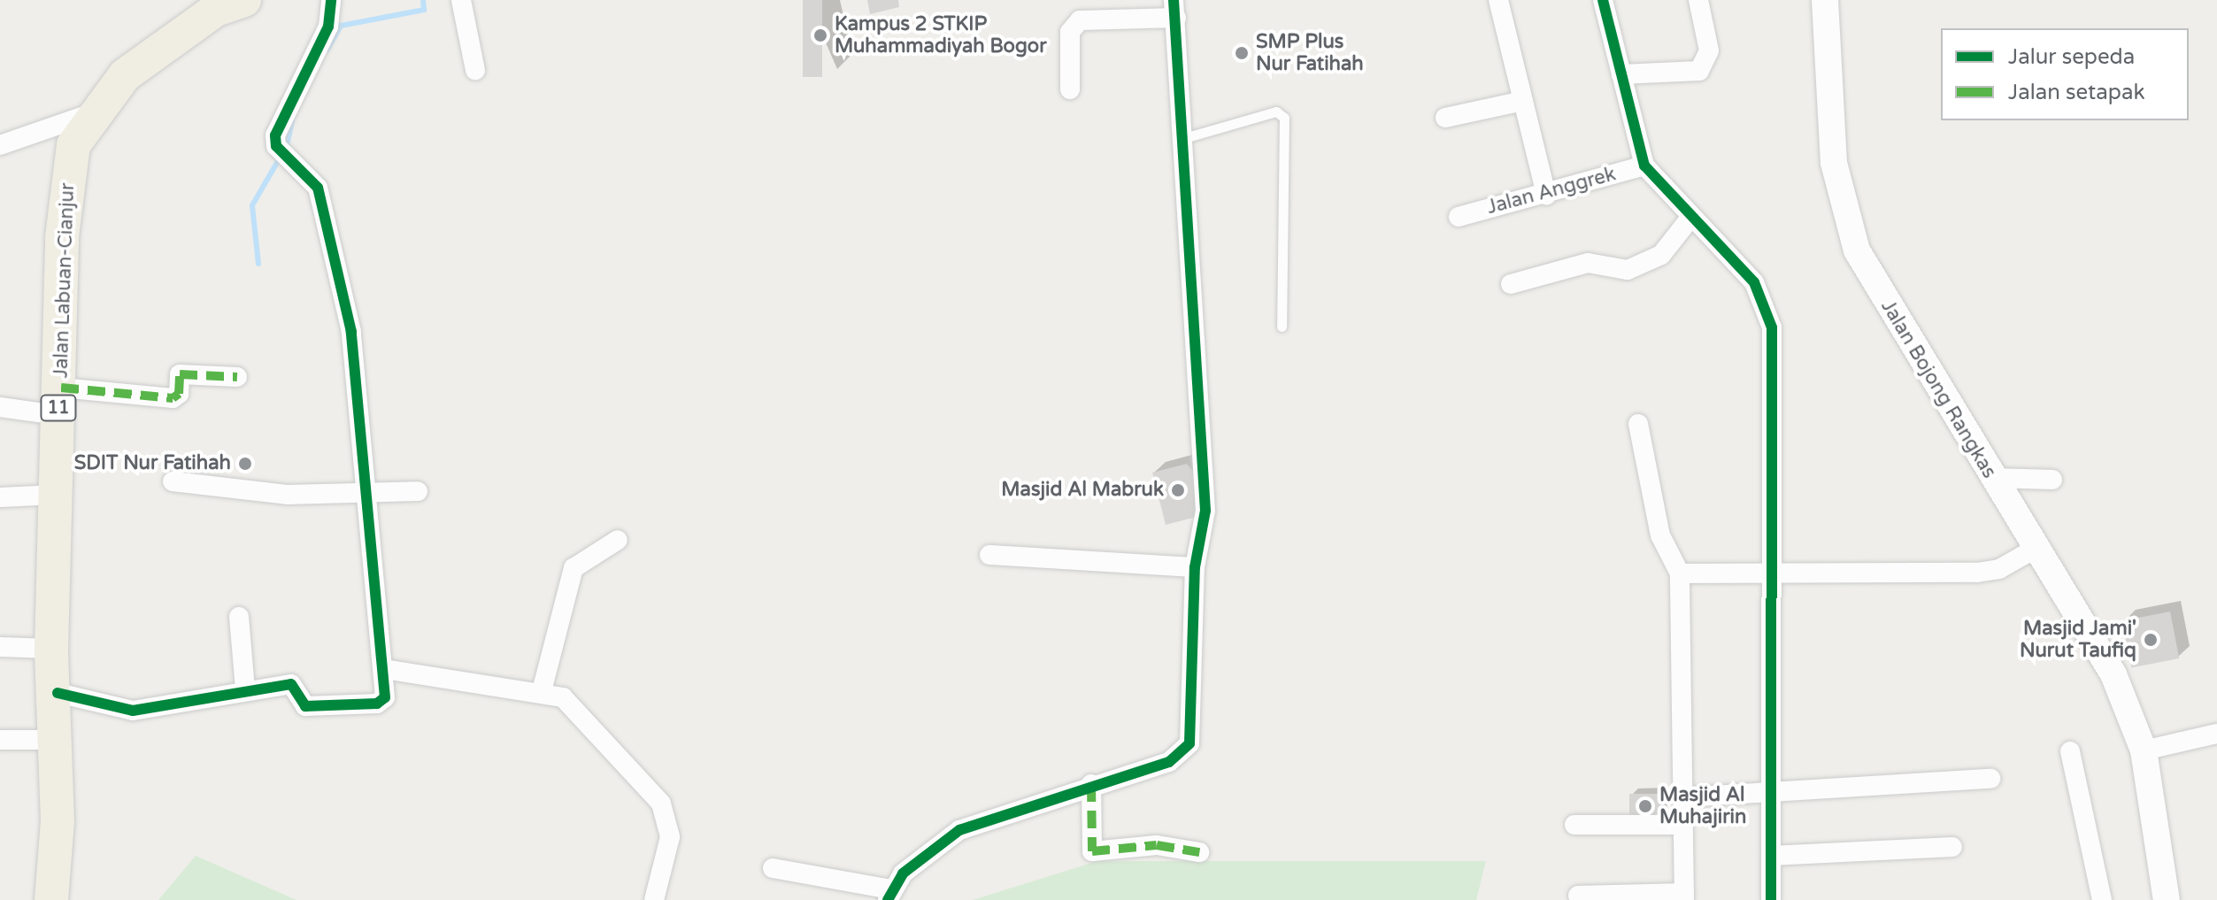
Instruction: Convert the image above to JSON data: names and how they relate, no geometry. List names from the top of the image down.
{
  "streets": {
    "highway": ["Jalan Labuan-Cianjur", "11"],
    "main road": ["Jalan Bojong Rangkas"],
    "street": ["Jalan Anggrek"]
  },
  "places": [
    "Kampus 2 STKIP Muhammadiyah Bogor",
    "SMP Plus Nur Fatihah",
    "SDIT Nur Fatihah",
    "Masjid Al Mabruk",
    "Masjid Jami' Nurut Taufiq",
    "Masjid Al Muhajirin"
  ],
  "legend": ["Jalur sepeda", "Jalan setapak"]
}
